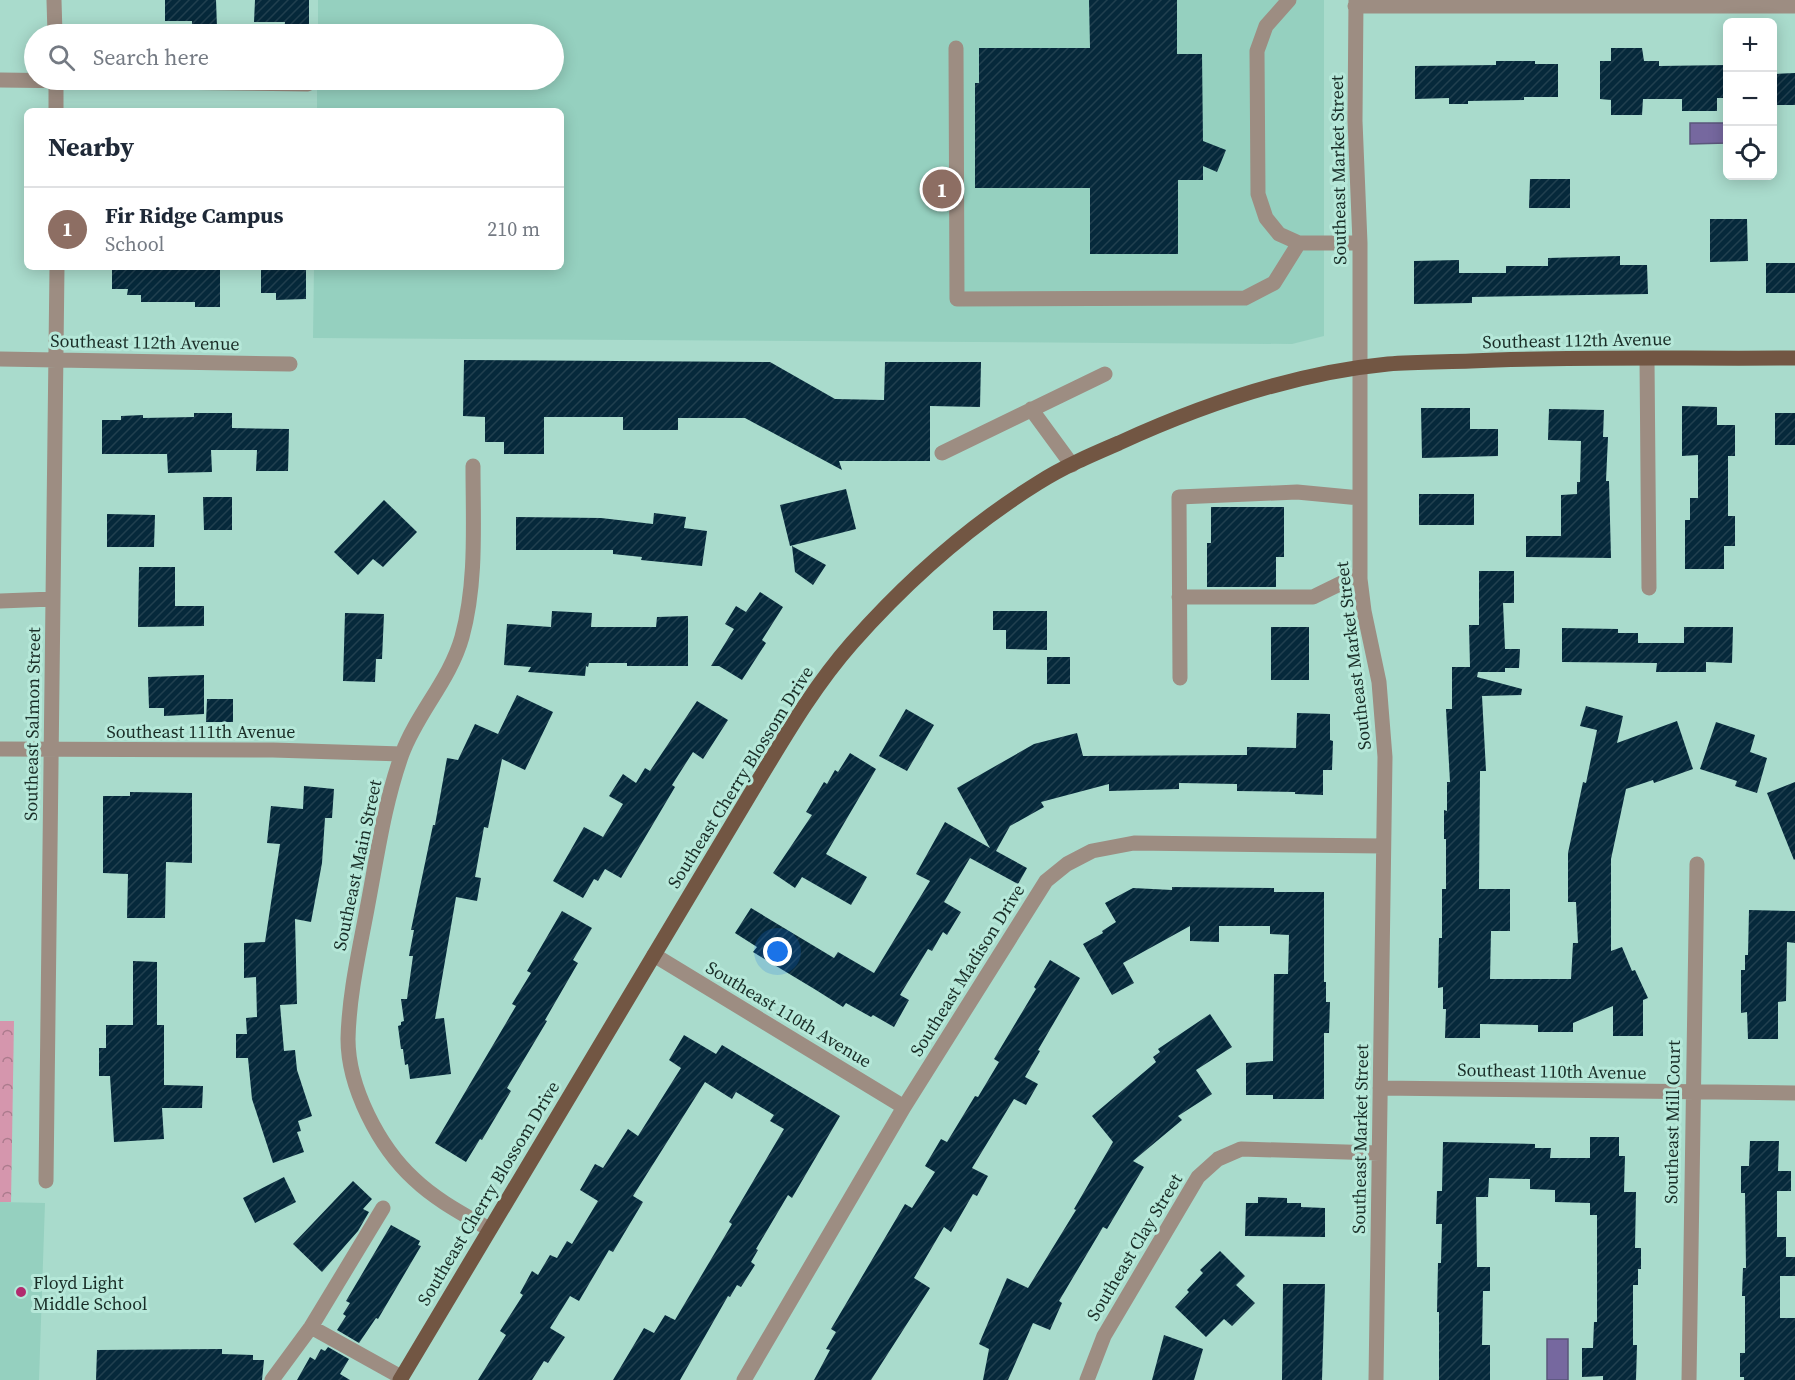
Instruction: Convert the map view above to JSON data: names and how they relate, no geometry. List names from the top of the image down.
{
  "streets": {
    "main road": ["Southeast 112th Avenue", "Southeast Cherry Blossom Drive"],
    "street": [
      "Southeast Market Street",
      "Southeast Salmon Street",
      "Southeast 111th Avenue",
      "Southeast Main Street",
      "Southeast Madison Drive",
      "Southeast 110th Avenue",
      "Southeast Mill Court",
      "Southeast Clay Street"
    ]
  },
  "crossings": [
    ["Southeast Market Street", "Southeast 112th Avenue"],
    ["Southeast Market Street", "Southeast Cherry Blossom Drive"],
    ["Southeast Market Street", "Southeast Madison Drive"],
    ["Southeast Market Street", "Southeast 110th Avenue"],
    ["Southeast Market Street", "Southeast Clay Street"],
    ["Southeast 112th Avenue", "Southeast Salmon Street"],
    ["Southeast 112th Avenue", "Southeast Cherry Blossom Drive"],
    ["Southeast Salmon Street", "Southeast 111th Avenue"],
    ["Southeast 111th Avenue", "Southeast Main Street"],
    ["Southeast Cherry Blossom Drive", "Southeast Main Street"],
    ["Southeast Cherry Blossom Drive", "Southeast 110th Avenue"],
    ["Southeast Madison Drive", "Southeast 110th Avenue"],
    ["Southeast 110th Avenue", "Southeast Mill Court"]
  ],
  "places": ["Floyd Light Middle School"],
  "page": {
    "map_buttons": ["+", "−"],
    "search": "Search here",
    "heading": "Nearby",
    "pins": "1",
    "list": [
      {
        "mark": "1",
        "name": "Fir Ridge Campus",
        "note": "School",
        "value": "210 m"
      }
    ]
  }
}
